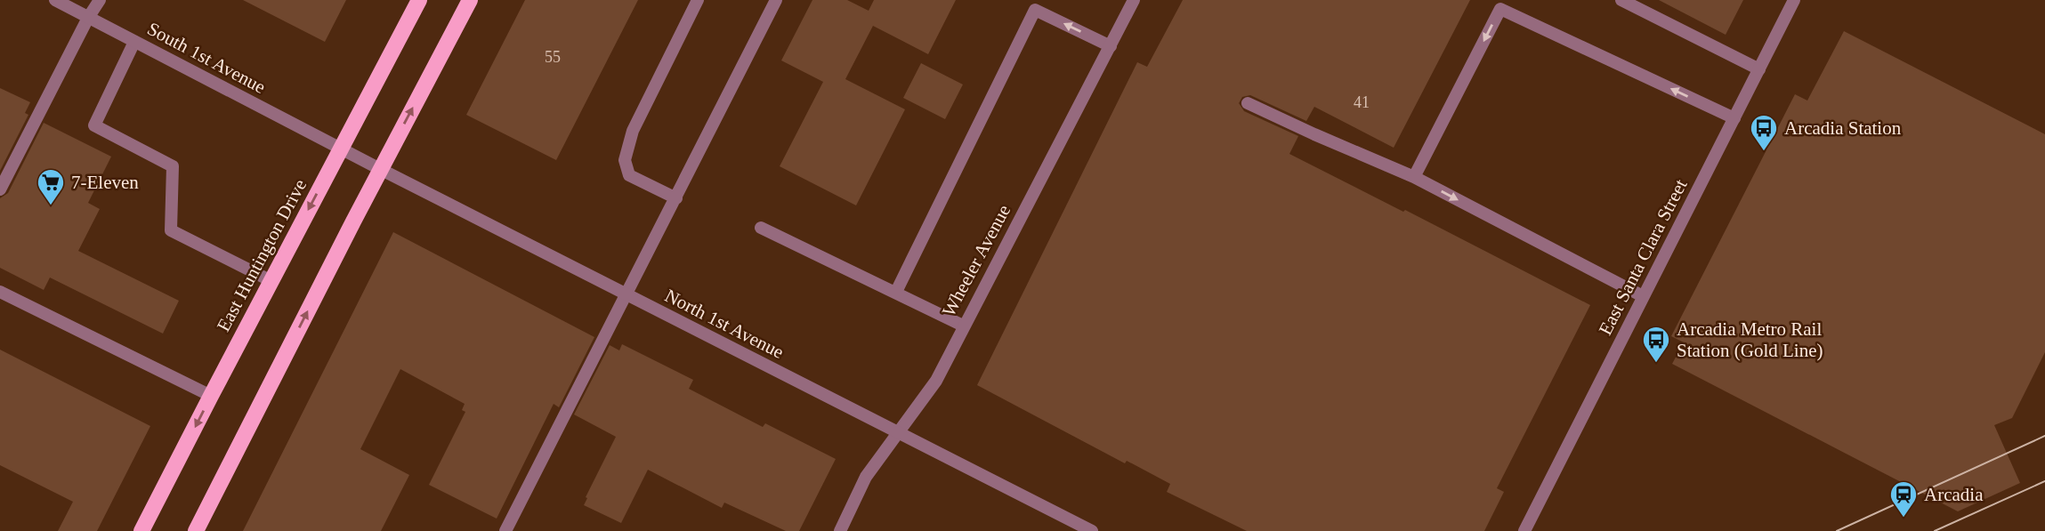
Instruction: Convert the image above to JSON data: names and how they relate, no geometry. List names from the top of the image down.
{
  "streets": {
    "main road": ["East Huntington Drive"],
    "street": [
      "South 1st Avenue",
      "East Santa Clara Street",
      "Wheeler Avenue",
      "North 1st Avenue"
    ]
  },
  "crossings": [
    ["South 1st Avenue", "East Huntington Drive"],
    ["South 1st Avenue", "North 1st Avenue"],
    ["East Huntington Drive", "North 1st Avenue"],
    ["Wheeler Avenue", "North 1st Avenue"]
  ],
  "places": {
    "bus stop": ["Arcadia Station", "Arcadia Metro Rail Station (Gold Line)"],
    "supermarket": ["7-Eleven"],
    "station": ["Arcadia"]
  },
  "house_numbers": ["55", "41"]
}
